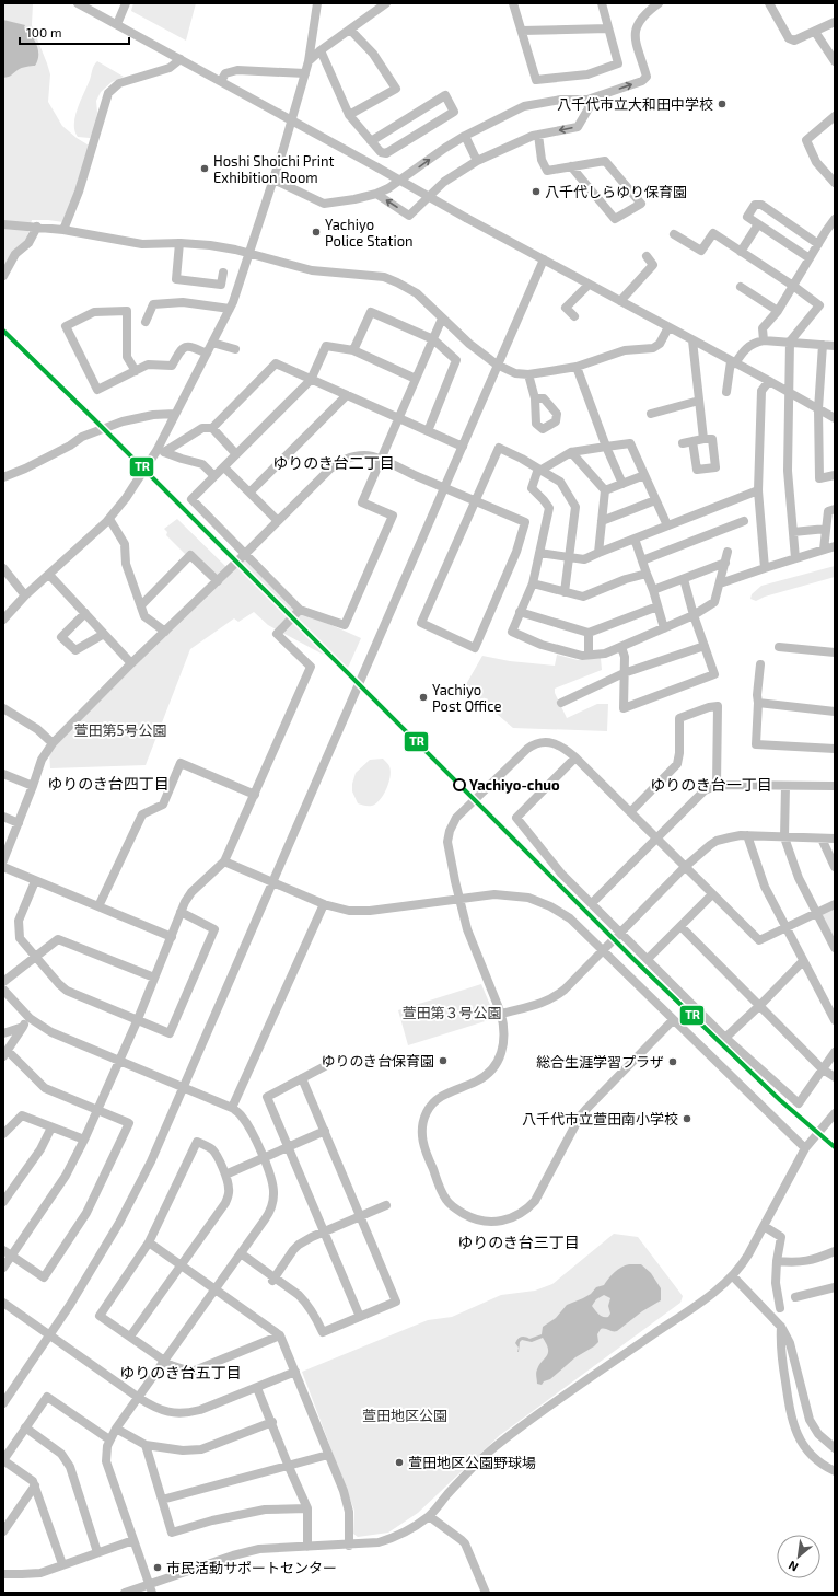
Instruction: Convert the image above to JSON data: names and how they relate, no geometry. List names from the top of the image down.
{
  "districts": [
    "ゆりのき台二丁目",
    "ゆりのき台四丁目",
    "ゆりのき台一丁目",
    "ゆりのき台三丁目",
    "ゆりのき台五丁目"
  ],
  "parks": ["萱田第5号公園", "萱田第３号公園", "萱田地区公園"],
  "places": [
    "八千代市立大和田中学校",
    "Hoshi Shoichi Print Exhibition Room",
    "八千代しらゆり保育園",
    "Yachiyo Police Station",
    "Yachiyo Post Office",
    "Yachiyo-chuo",
    "ゆりのき台保育園",
    "総合生涯学習プラザ",
    "八千代市立萱田南小学校",
    "萱田地区公園野球場",
    "市民活動サポートセンター"
  ],
  "lines": ["transit line TR"],
  "scale_bar": "100 m",
  "north": "bottom left"
}
